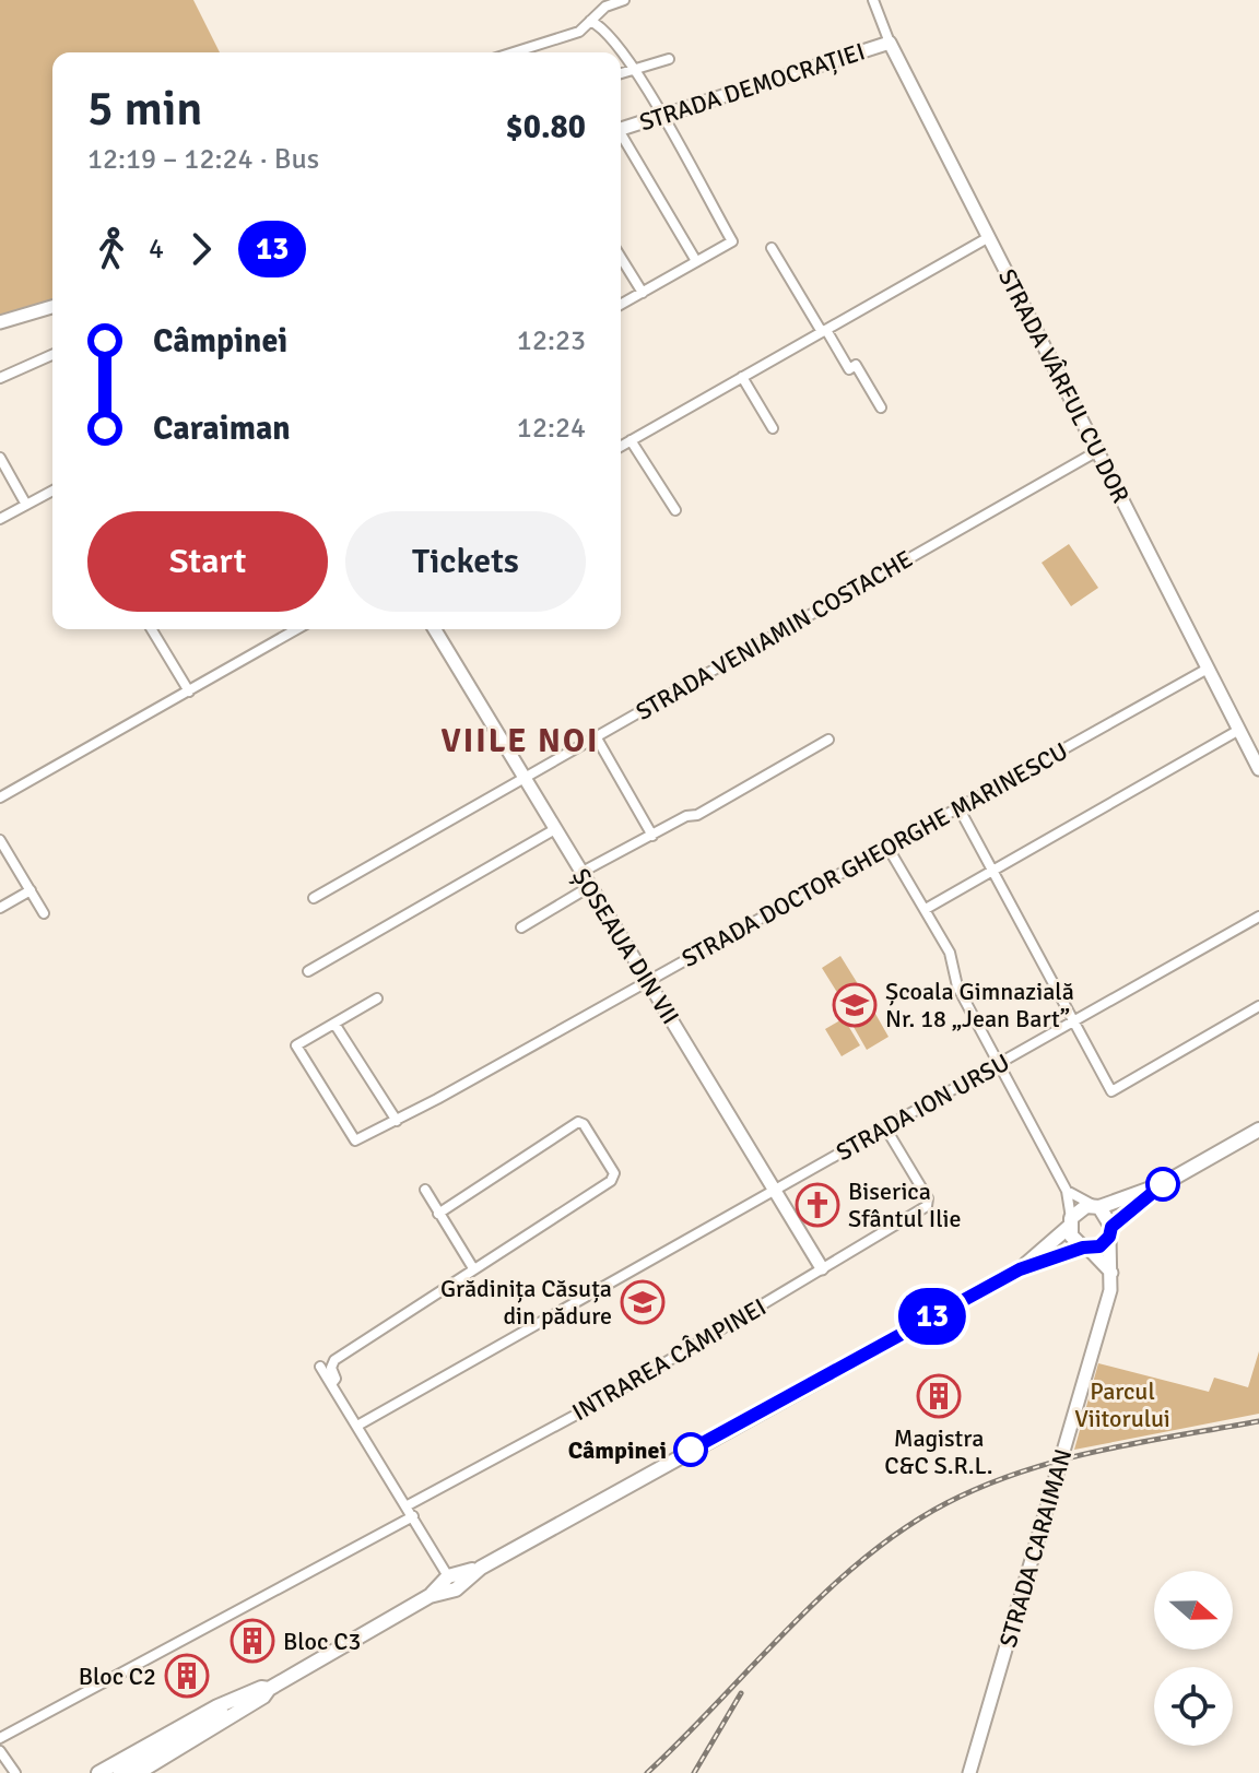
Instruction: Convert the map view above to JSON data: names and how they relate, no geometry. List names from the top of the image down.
{
  "streets": {
    "street": [
      "STRADA DEMOCRAȚIEI",
      "STRADA VÂRFUL CU DOR",
      "STRADA VENIAMIN COSTACHE",
      "STRADA DOCTOR GHEORGHE MARINESCU",
      "ȘOSEAUA DIN VII",
      "STRADA ION URSU",
      "INTRAREA CÂMPINEI",
      "STRADA CARAIMAN"
    ]
  },
  "crossings": [
    ["STRADA DEMOCRAȚIEI", "STRADA VÂRFUL CU DOR"],
    ["STRADA VÂRFUL CU DOR", "STRADA VENIAMIN COSTACHE"],
    ["STRADA VÂRFUL CU DOR", "STRADA DOCTOR GHEORGHE MARINESCU"],
    ["STRADA VENIAMIN COSTACHE", "ȘOSEAUA DIN VII"],
    ["STRADA DOCTOR GHEORGHE MARINESCU", "ȘOSEAUA DIN VII"],
    ["ȘOSEAUA DIN VII", "STRADA ION URSU"],
    ["ȘOSEAUA DIN VII", "INTRAREA CÂMPINEI"],
    ["STRADA ION URSU", "INTRAREA CÂMPINEI"]
  ],
  "districts": ["VIILE NOI"],
  "parks": ["Parcul Viitorului"],
  "places": {
    "school or university": ["Școala Gimnazială Nr. 18 „Jean Bart”", "Grădinița Căsuța din pădure"],
    "church": ["Biserica Sfântul Ilie"],
    "building": ["Magistra C&C S.R.L.", "Bloc C3", "Bloc C2"],
    "other": ["Câmpinei"]
  },
  "lines": ["bus line 13"],
  "north": "right",
  "page": {
    "on_map": "13",
    "heading": ["5 min", "12:19 – 12:24 · Bus", "$0.80"],
    "legs": ["4", "13"],
    "list": [
      {
        "name": "Câmpinei",
        "value": "12:23"
      },
      {
        "name": "Caraiman",
        "value": "12:24"
      }
    ],
    "buttons": ["Start", "Tickets"]
  }
}
